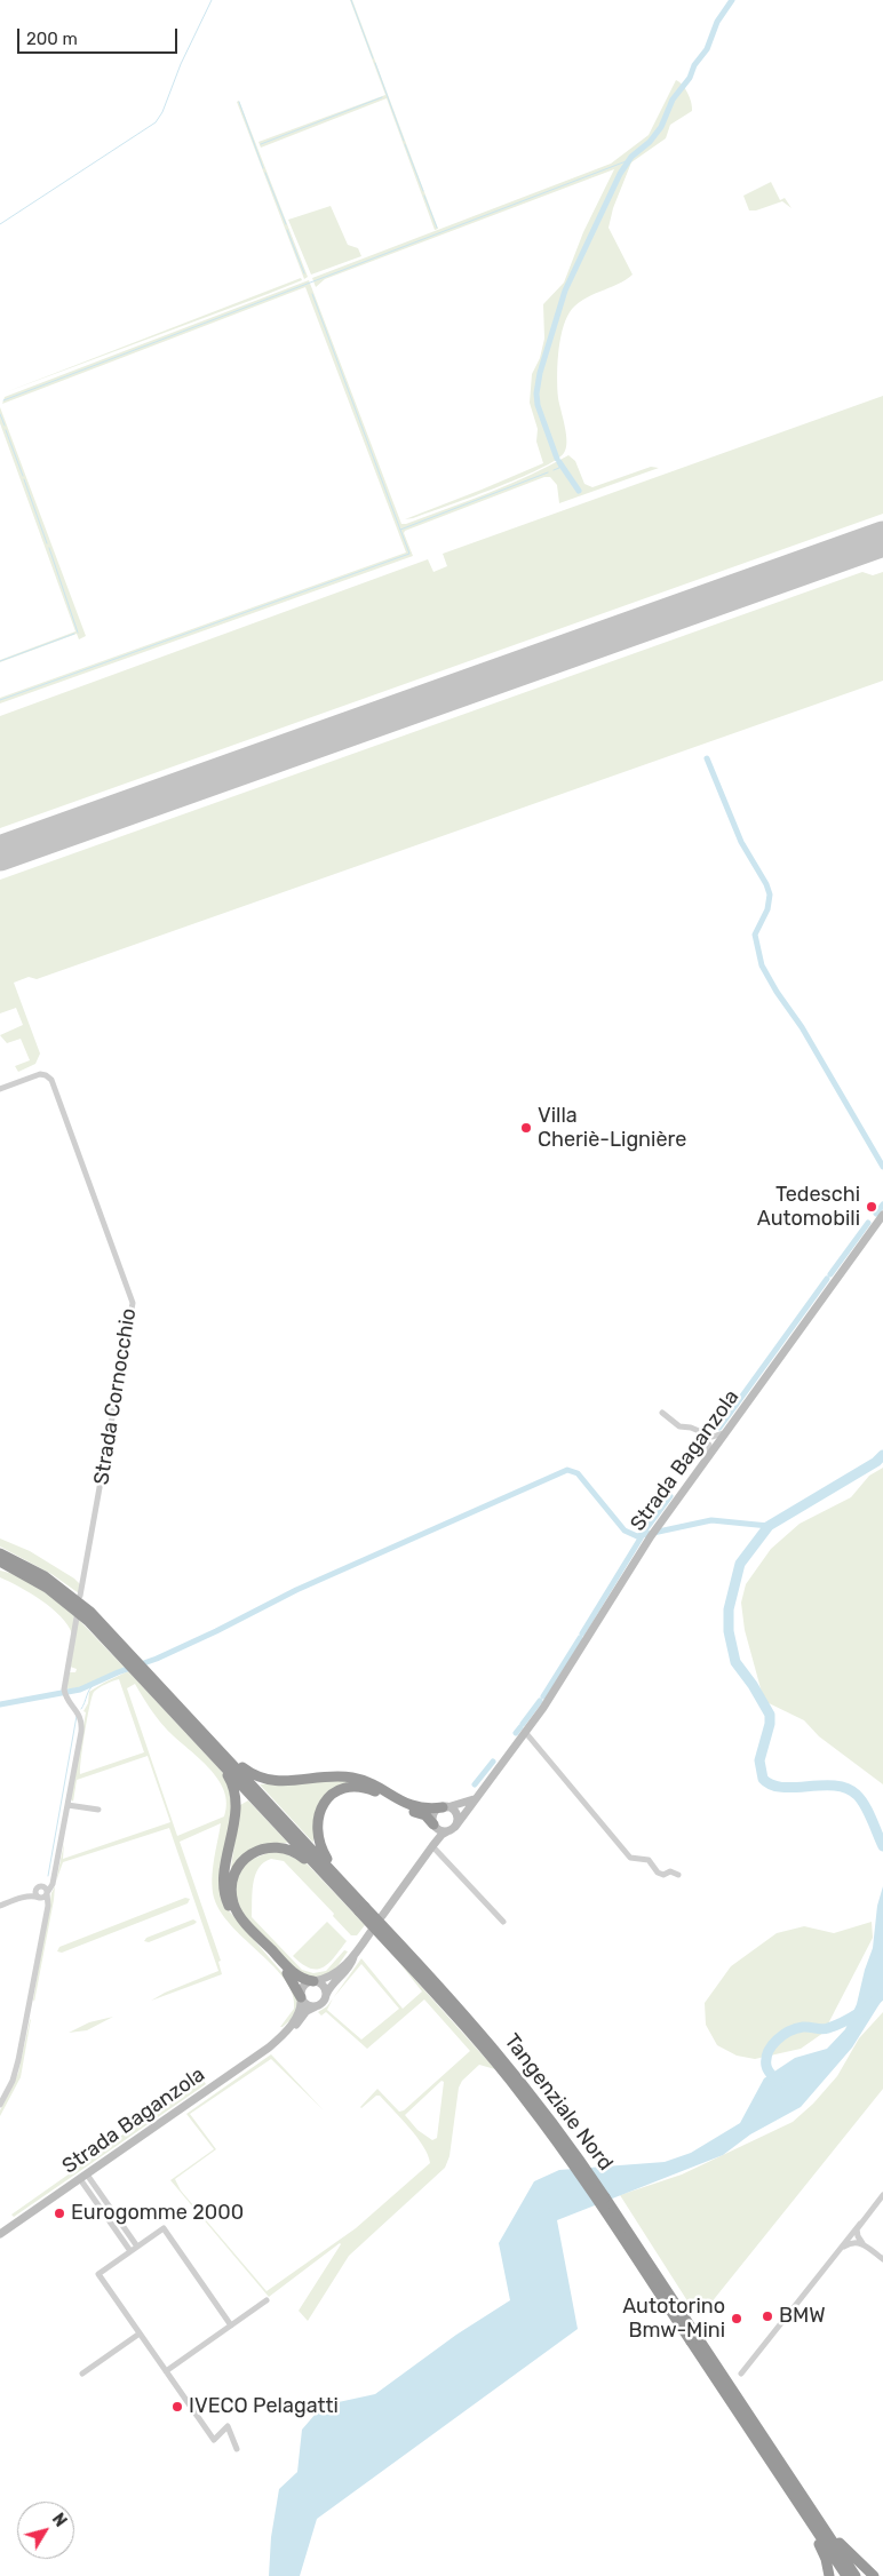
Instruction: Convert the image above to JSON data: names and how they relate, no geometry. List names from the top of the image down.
{
  "streets": {
    "highway": ["Tangenziale Nord"],
    "main road": ["Strada Baganzola"],
    "street": ["Strada Cornocchio"]
  },
  "places": [
    "Villa Cheriè-Lignière",
    "Tedeschi Automobili",
    "Eurogomme 2000",
    "BMW",
    "Autotorino Bmw-Mini",
    "IVECO Pelagatti"
  ],
  "scale_bar": "200 m",
  "north": "top right"
}
